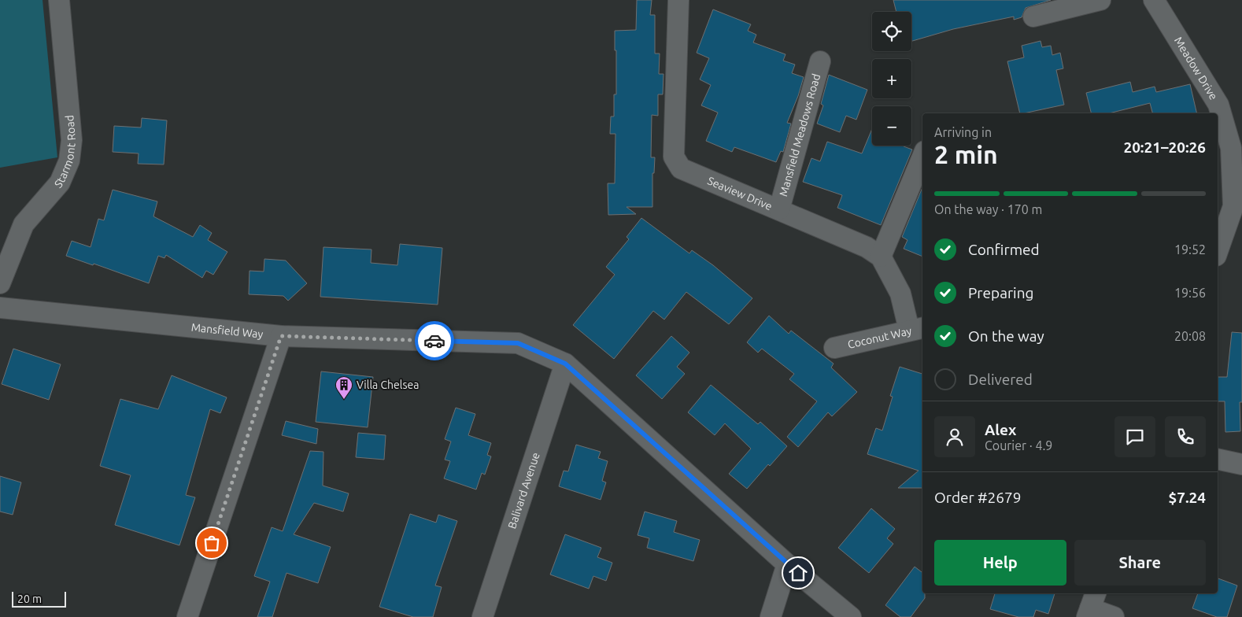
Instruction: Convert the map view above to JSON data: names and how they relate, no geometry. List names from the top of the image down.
{
  "streets": {
    "street": [
      "Meadow Drive",
      "Mansfield Meadows Road",
      "Starmont Road",
      "Seaview Drive",
      "Mansfield Way",
      "Coconut Way",
      "Balivard Avenue"
    ]
  },
  "crossings": [
    ["Mansfield Meadows Road", "Seaview Drive"],
    ["Seaview Drive", "Coconut Way"],
    ["Mansfield Way", "Balivard Avenue"]
  ],
  "places": {
    "building": ["Villa Chelsea"]
  },
  "scale_bar": "20 m",
  "page": {
    "map_buttons": ["+", "−"],
    "heading": ["2 min", "Arriving in", "20:21–20:26"],
    "panel": [
      "Alex",
      "Courier · 4.9",
      "Order #2679",
      "$7.24"
    ],
    "bar": "On the way · 170 m",
    "list": [
      ["Confirmed", "19:52"],
      ["Preparing", "19:56"],
      ["On the way", "20:08"],
      "Delivered"
    ],
    "buttons": ["Help", "Share"],
    "scale": "20 m"
  }
}
